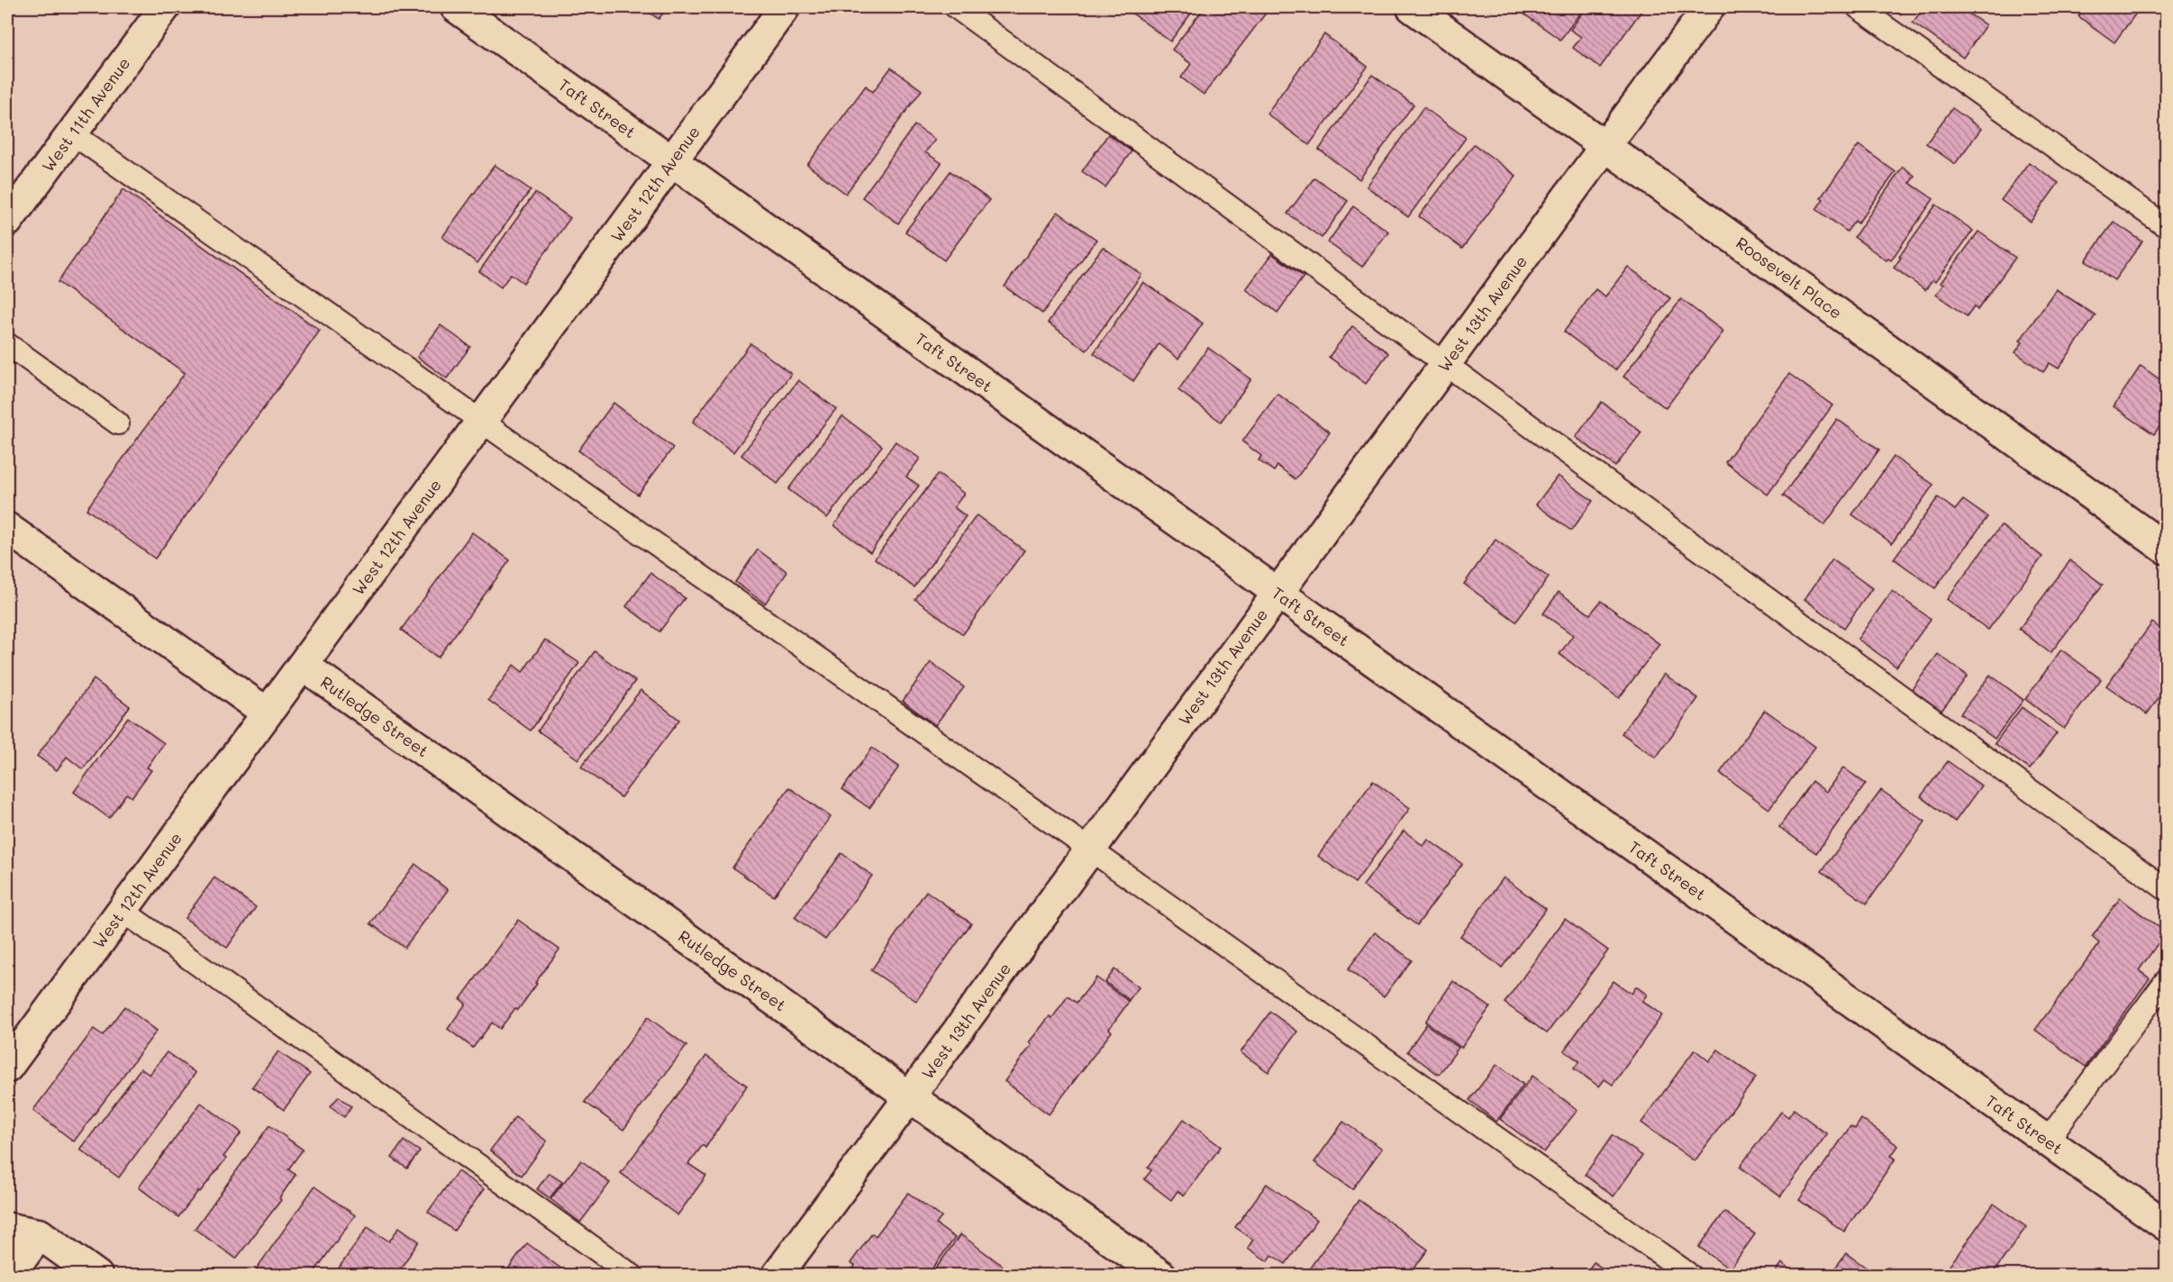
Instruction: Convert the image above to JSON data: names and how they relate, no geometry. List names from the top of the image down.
{
  "streets": {
    "street": [
      "Taft Street",
      "West 11th Avenue",
      "West 12th Avenue",
      "Roosevelt Place",
      "West 13th Avenue",
      "Rutledge Street"
    ]
  },
  "crossings": [
    ["Taft Street", "West 12th Avenue"],
    ["Taft Street", "West 13th Avenue"],
    ["West 12th Avenue", "Rutledge Street"],
    ["Roosevelt Place", "West 13th Avenue"],
    ["West 13th Avenue", "Rutledge Street"]
  ]
}
